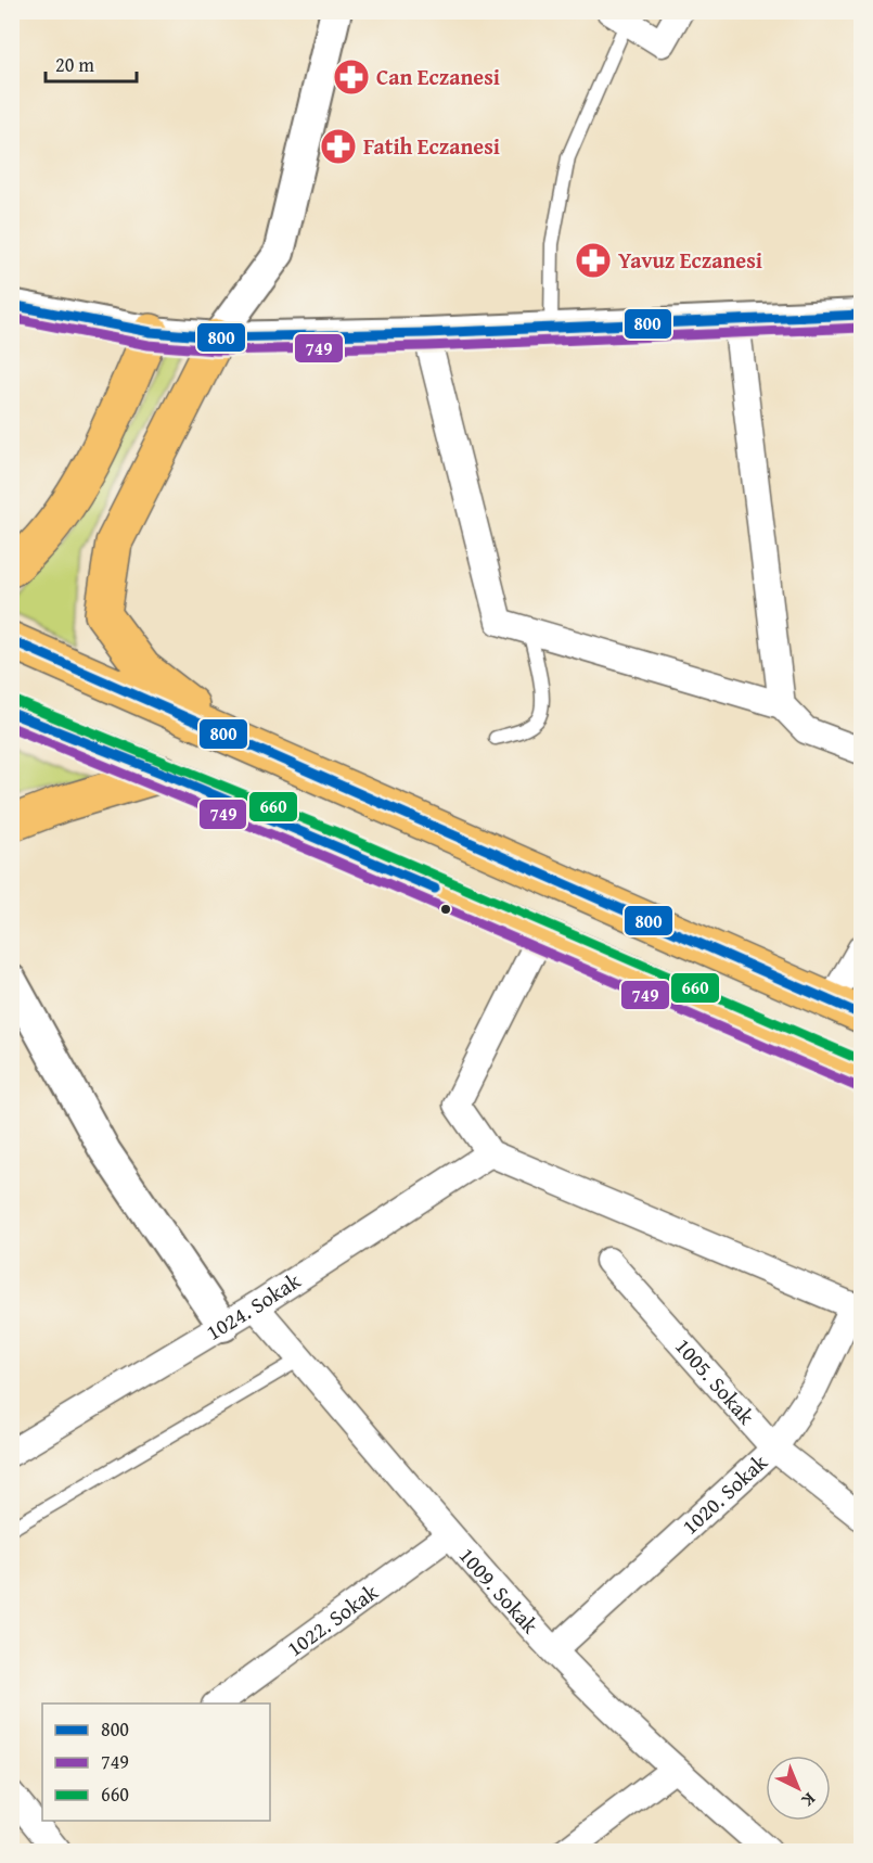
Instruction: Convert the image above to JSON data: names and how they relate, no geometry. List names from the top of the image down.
{
  "streets": {
    "street": [
      "1024. Sokak",
      "1005. Sokak",
      "1020. Sokak",
      "1009. Sokak",
      "1022. Sokak"
    ]
  },
  "crossings": [
    ["1024. Sokak", "1009. Sokak"],
    ["1005. Sokak", "1020. Sokak"],
    ["1020. Sokak", "1009. Sokak"],
    ["1009. Sokak", "1022. Sokak"]
  ],
  "places": {
    "pharmacy": ["Can Eczanesi", "Fatih Eczanesi", "Yavuz Eczanesi"]
  },
  "lines": ["transit line 800", "transit line 749", "transit line 660"],
  "legend": ["800", "749", "660"],
  "scale_bar": "20 m",
  "north": "bottom right"
}
